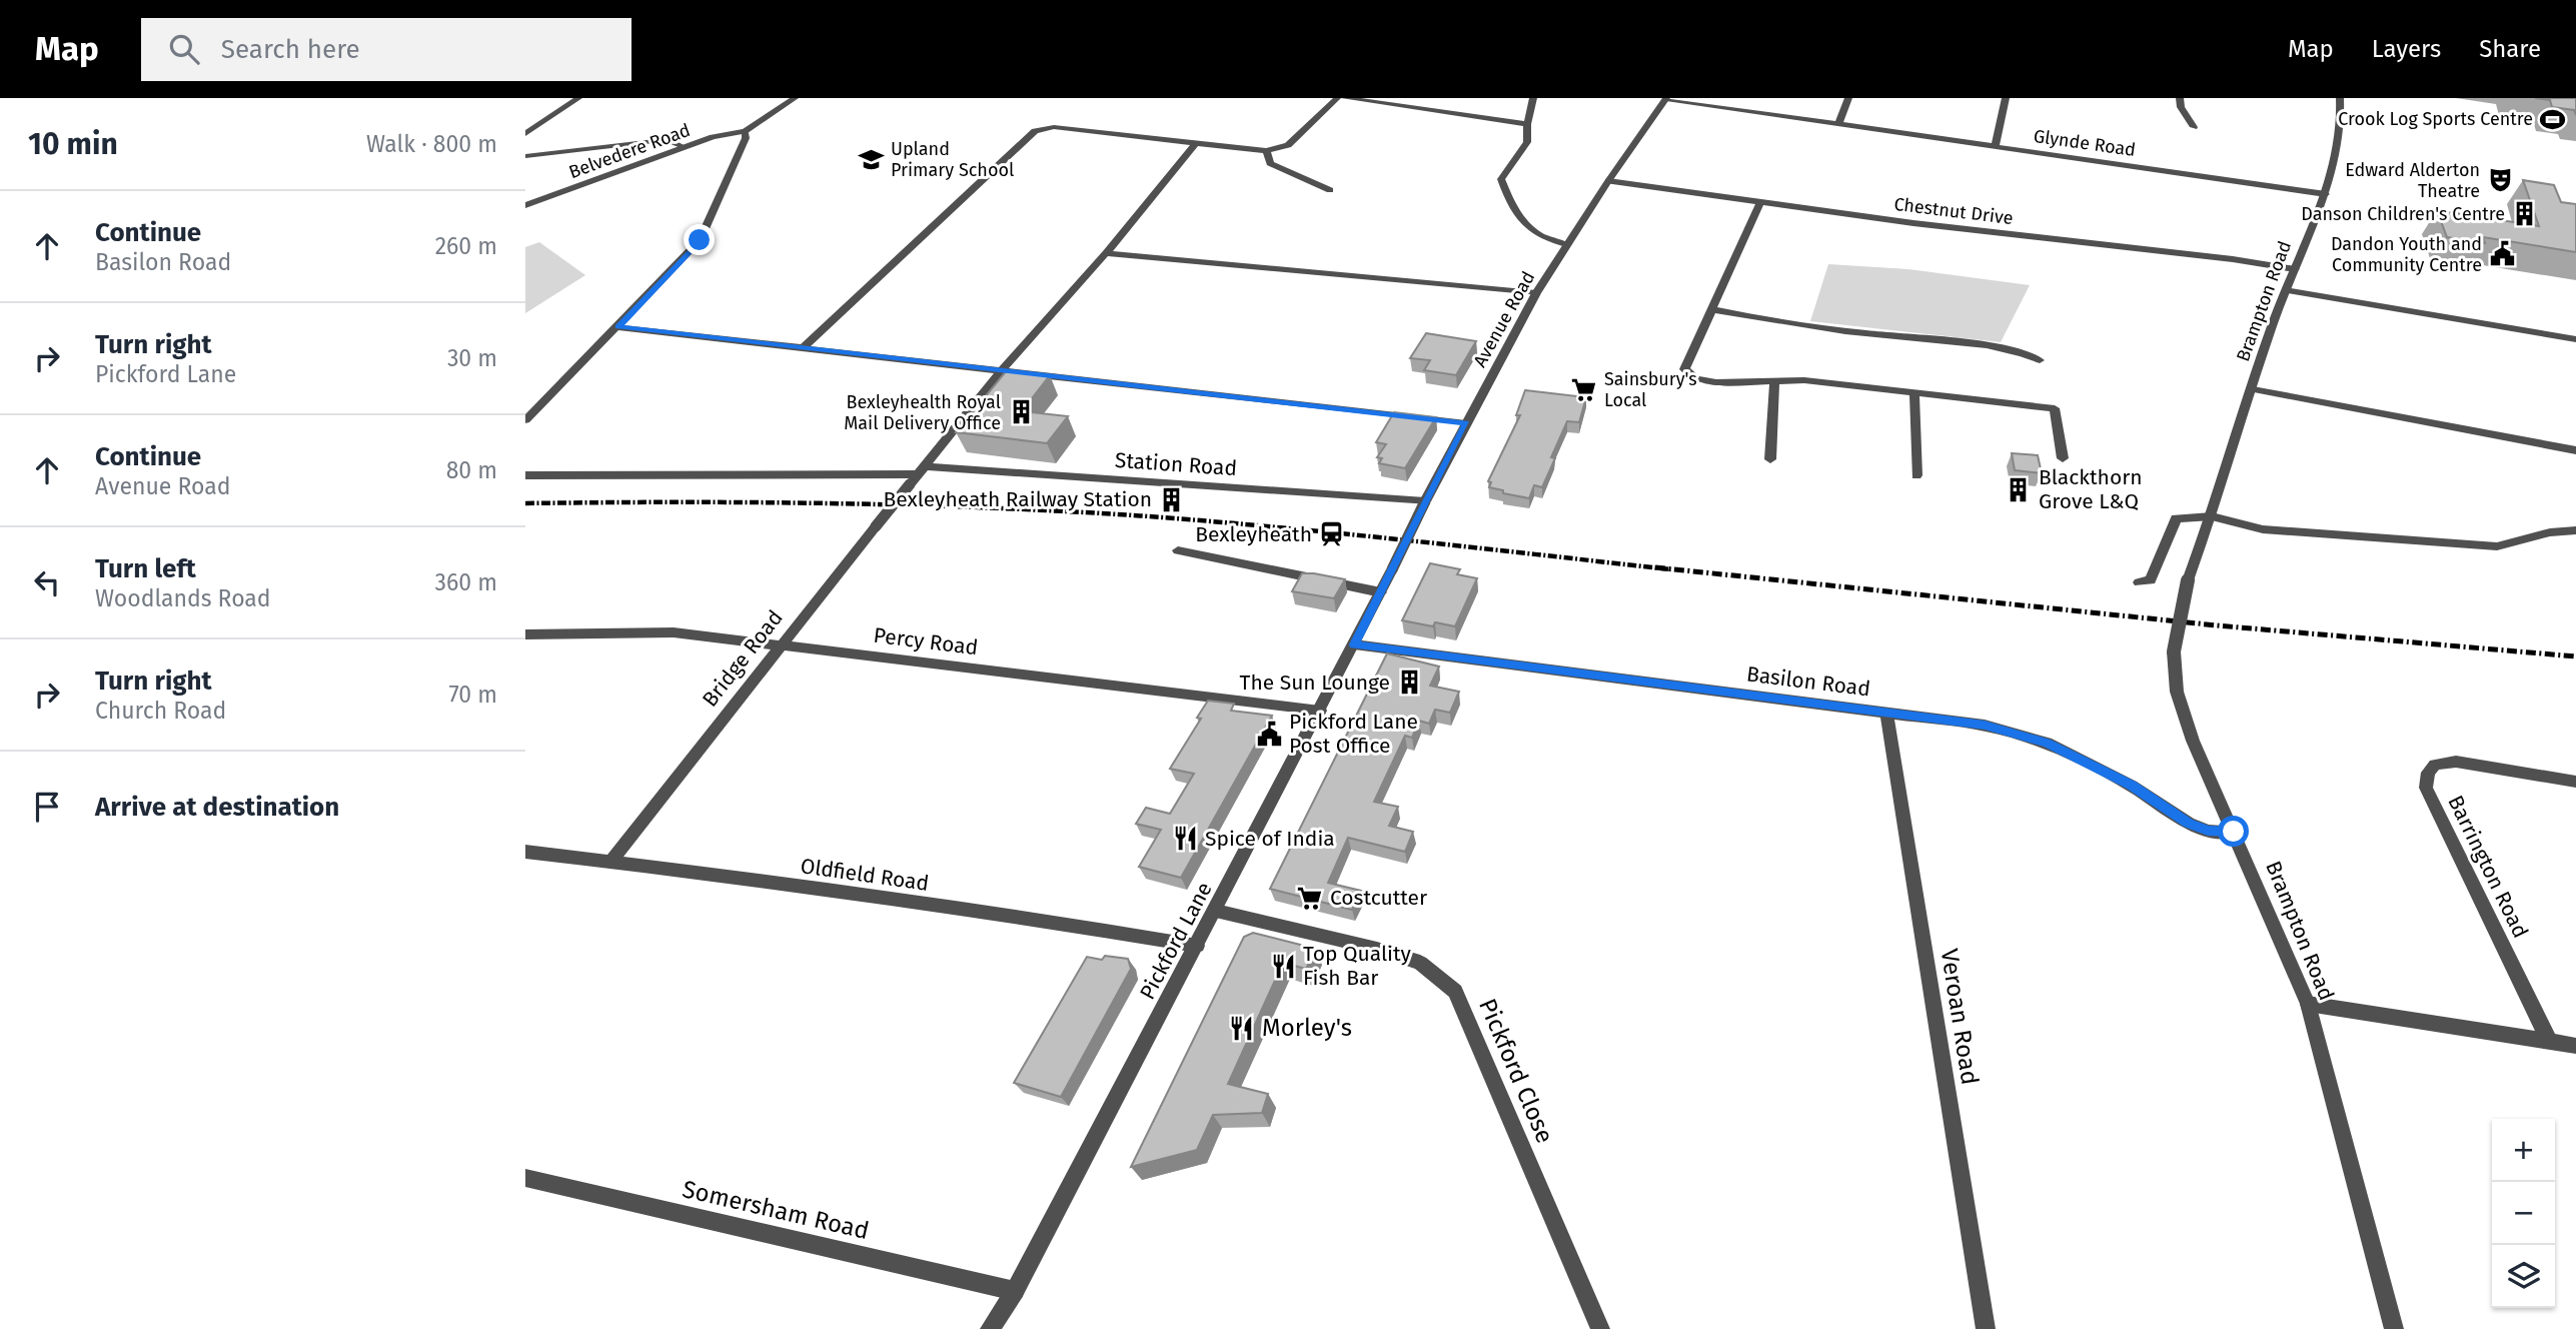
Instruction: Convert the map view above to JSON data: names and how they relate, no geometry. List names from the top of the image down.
{
  "streets": {
    "street": [
      "Glynde Road",
      "Belvedere Road",
      "Chestnut Drive",
      "Brampton Road",
      "Avenue Road",
      "Station Road",
      "Percy Road",
      "Bridge Road",
      "Basilon Road",
      "Barrington Road",
      "Oldfield Road",
      "Pickford Lane",
      "Veroan Road",
      "Pickford Close",
      "Somersham Road"
    ]
  },
  "crossings": [
    ["Glynde Road", "Brampton Road"],
    ["Glynde Road", "Avenue Road"],
    ["Chestnut Drive", "Brampton Road"],
    ["Chestnut Drive", "Avenue Road"],
    ["Brampton Road", "Basilon Road"],
    ["Avenue Road", "Station Road"],
    ["Avenue Road", "Pickford Lane"],
    ["Station Road", "Bridge Road"],
    ["Percy Road", "Bridge Road"],
    ["Percy Road", "Pickford Lane"],
    ["Bridge Road", "Oldfield Road"],
    ["Basilon Road", "Pickford Lane"],
    ["Basilon Road", "Veroan Road"],
    ["Oldfield Road", "Pickford Lane"],
    ["Pickford Lane", "Pickford Close"],
    ["Pickford Lane", "Somersham Road"]
  ],
  "places": {
    "sports": ["Crook Log Sports Centre"],
    "school or university": ["Upland Primary School"],
    "theatre": ["Edward Alderton Theatre"],
    "building": [
      "Danson Children's Centre",
      "Bexleyhealth Royal Mail Delivery Office",
      "Blackthorn Grove L&Q",
      "Bexleyheath Railway Station",
      "The Sun Lounge"
    ],
    "public building": ["Dandon Youth and Community Centre", "Pickford Lane Post Office"],
    "supermarket": ["Sainsbury's Local", "Costcutter"],
    "station": ["Bexleyheath"],
    "restaurant": ["Spice of India", "Top Quality Fish Bar", "Morley's"]
  },
  "page": {
    "header": "Map",
    "search": "Search here",
    "nav": ["Map", "Layers", "Share"],
    "heading": ["10 min", "Walk · 800 m"],
    "list": [
      ["Continue", "Basilon Road", "260 m"],
      ["Turn right", "Pickford Lane", "30 m"],
      ["Continue", "Avenue Road", "80 m"],
      ["Turn left", "Woodlands Road", "360 m"],
      ["Turn right", "Church Road", "70 m"],
      "Arrive at destination"
    ],
    "map_buttons": ["+", "−"]
  }
}
